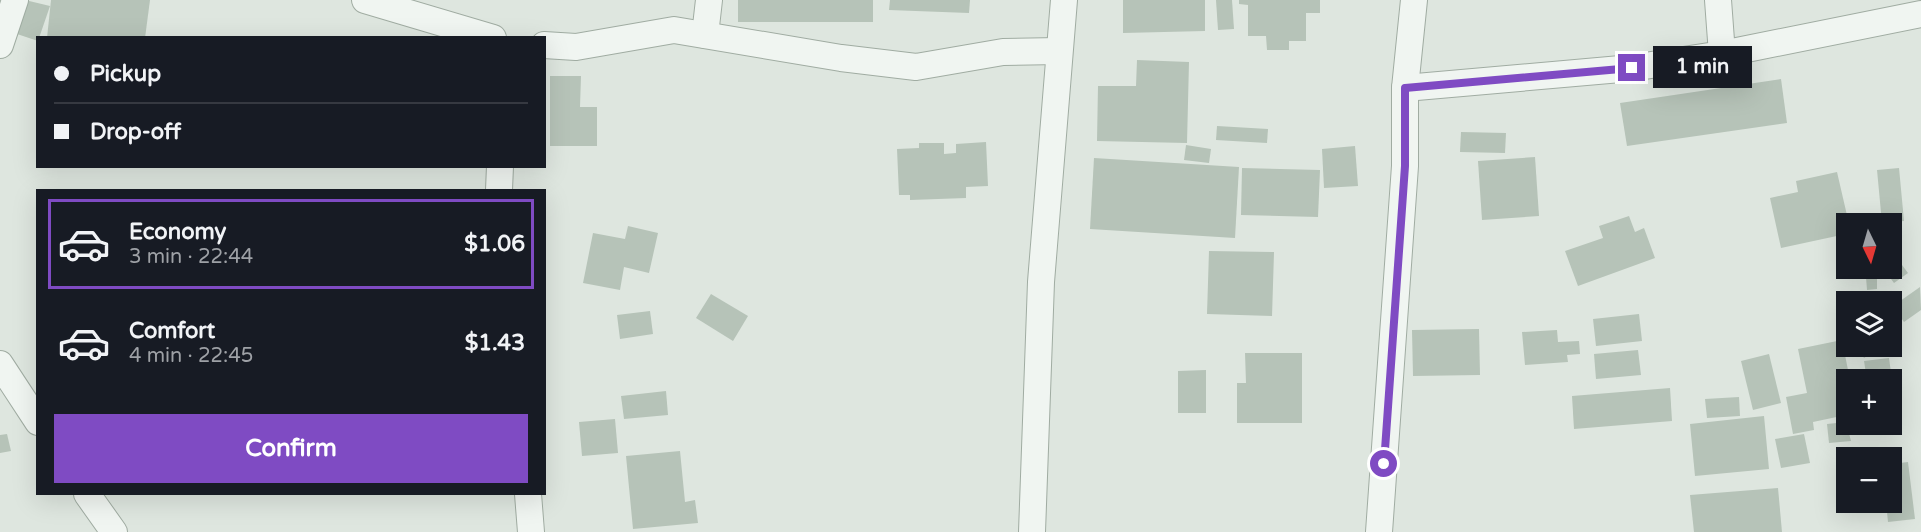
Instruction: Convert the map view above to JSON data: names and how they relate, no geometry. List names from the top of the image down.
{
  "north": "bottom",
  "page": {
    "banner": ["Pickup", "Drop-off"],
    "bubble": "1 min",
    "list": [
      {
        "name": "Economy",
        "note": "3 min · 22:44",
        "value": "$1.06"
      },
      {
        "name": "Comfort",
        "note": "4 min · 22:45",
        "value": "$1.43"
      }
    ],
    "map_buttons": ["+", "−"],
    "buttons": "Confirm"
  }
}
